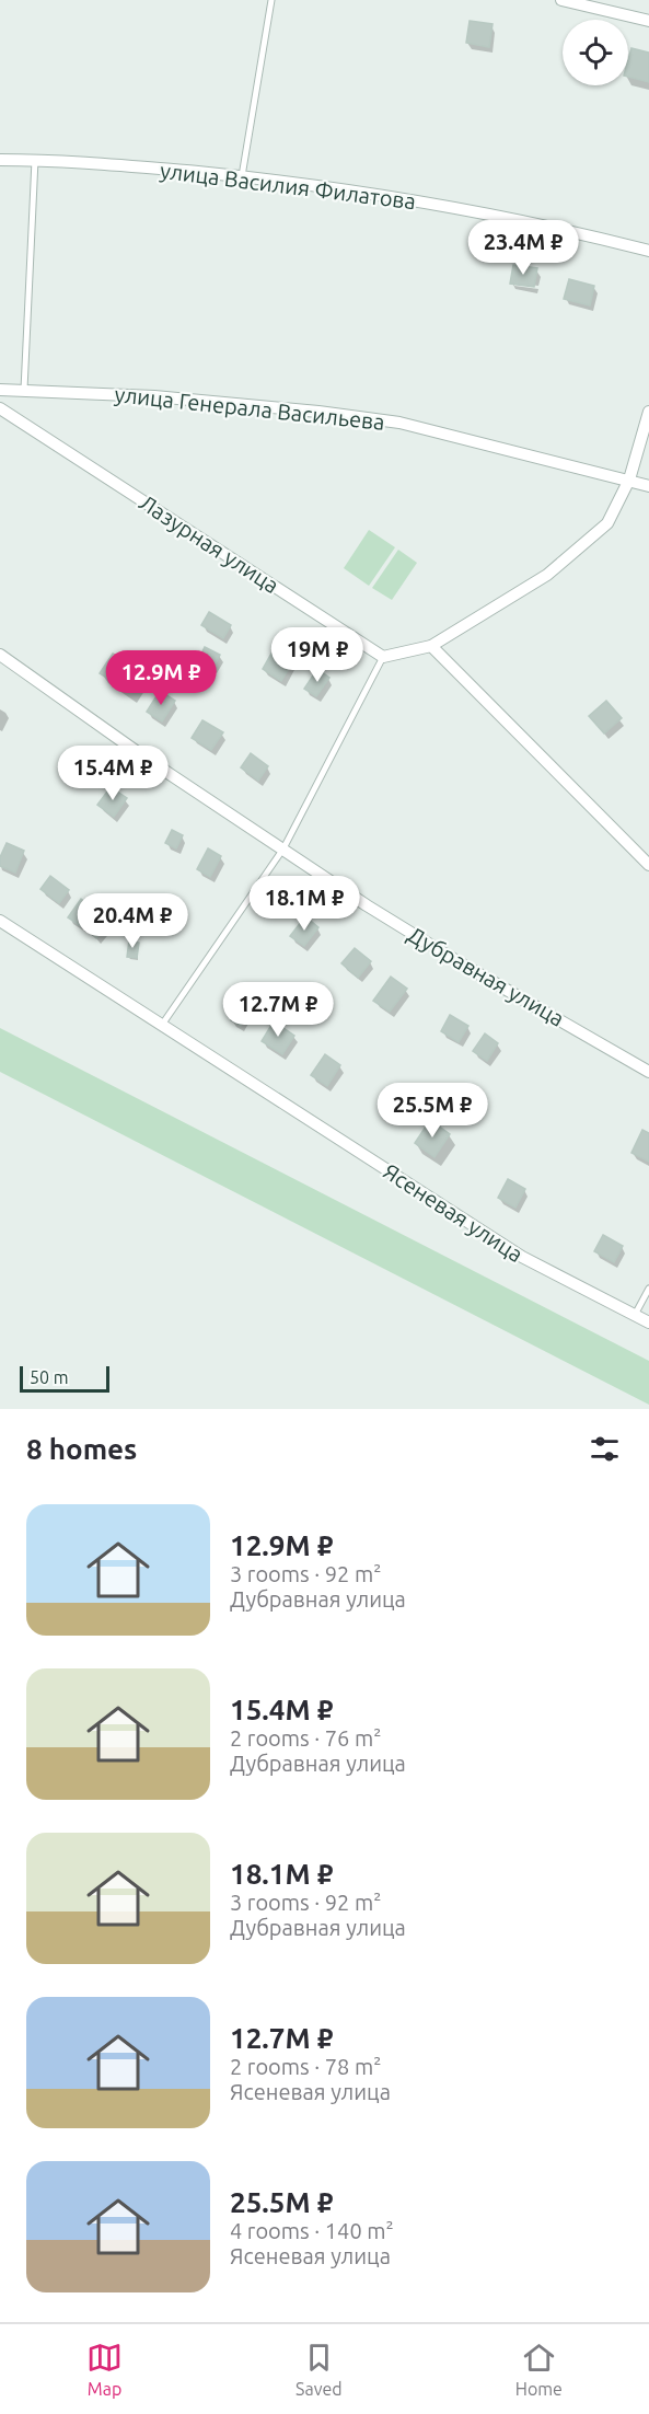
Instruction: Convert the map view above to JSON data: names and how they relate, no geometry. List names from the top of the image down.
{
  "streets": {
    "street": [
      "улица Василия Филатова",
      "улица Генерала Васильева",
      "Лазурная улица",
      "Дубравная улица",
      "Ясеневая улица"
    ]
  },
  "scale_bar": "50 m",
  "page": {
    "price": [
      "23.4M ₽",
      "19M ₽",
      "12.9M ₽",
      "15.4M ₽",
      "18.1M ₽",
      "20.4M ₽",
      "12.7M ₽",
      "25.5M ₽"
    ],
    "scale": "50 m",
    "heading": "8 homes",
    "list": [
      {
        "name": "12.9M ₽",
        "note": "3 rooms · 92 m² · Дубравная улица"
      },
      {
        "name": "15.4M ₽",
        "note": "2 rooms · 76 m² · Дубравная улица"
      },
      {
        "name": "18.1M ₽",
        "note": "3 rooms · 92 m² · Дубравная улица"
      },
      {
        "name": "12.7M ₽",
        "note": "2 rooms · 78 m² · Ясеневая улица"
      },
      {
        "name": "25.5M ₽",
        "note": "4 rooms · 140 m² · Ясеневая улица"
      }
    ],
    "tabs": ["Map", "Saved", "Home"]
  }
}
